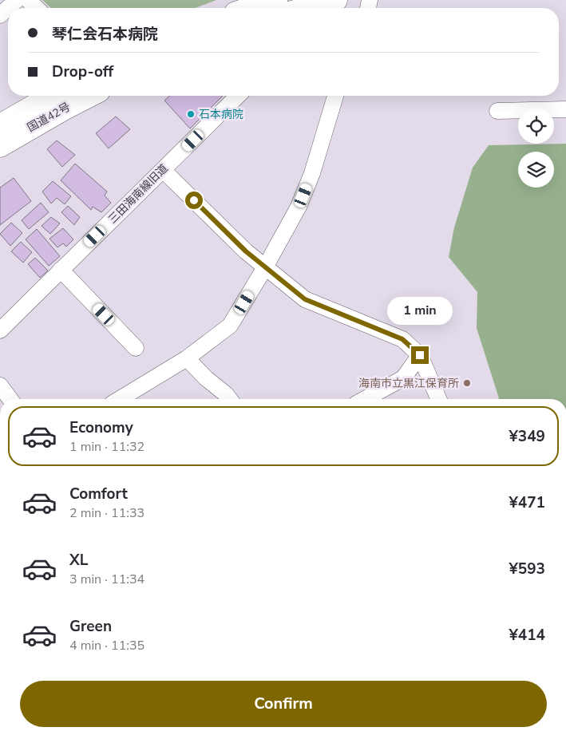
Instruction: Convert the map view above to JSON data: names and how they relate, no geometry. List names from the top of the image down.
{
  "streets": {
    "highway": ["国道42号"],
    "street": ["三田海南線旧道"]
  },
  "places": ["石本病院", "海南市立黒江保育所"],
  "page": {
    "banner": ["琴仁会石本病院", "Drop-off"],
    "bubble": "1 min",
    "list": [
      {
        "name": "Economy",
        "note": "1 min · 11:32",
        "value": "¥349"
      },
      {
        "name": "Comfort",
        "note": "2 min · 11:33",
        "value": "¥471"
      },
      {
        "name": "XL",
        "note": "3 min · 11:34",
        "value": "¥593"
      },
      {
        "name": "Green",
        "note": "4 min · 11:35",
        "value": "¥414"
      }
    ],
    "buttons": "Confirm"
  }
}
